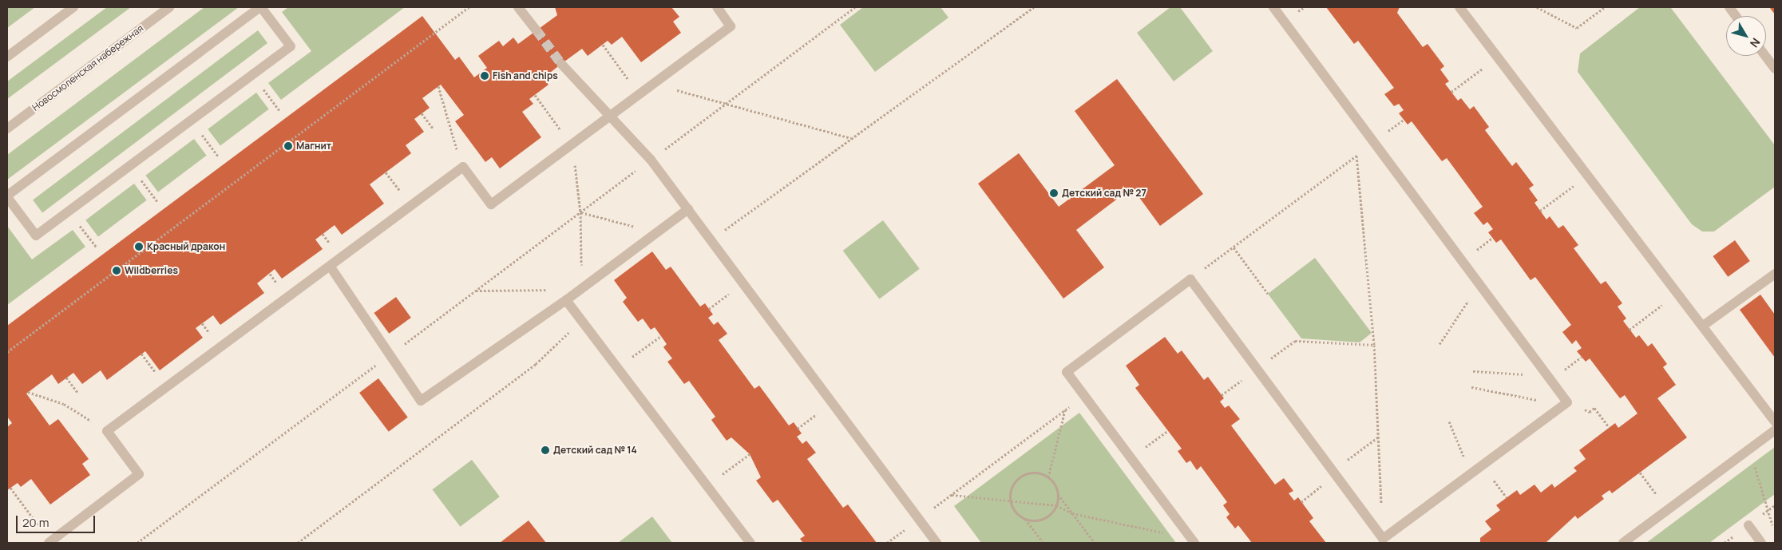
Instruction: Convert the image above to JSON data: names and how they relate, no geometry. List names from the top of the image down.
{
  "streets": {
    "street": ["Новосмоленская набережная"]
  },
  "places": [
    "Fish and chips",
    "Магнит",
    "Детский сад № 27",
    "Красный дракон",
    "Wildberries",
    "Детский сад № 14"
  ],
  "scale_bar": "20 m",
  "north": "bottom right"
}
